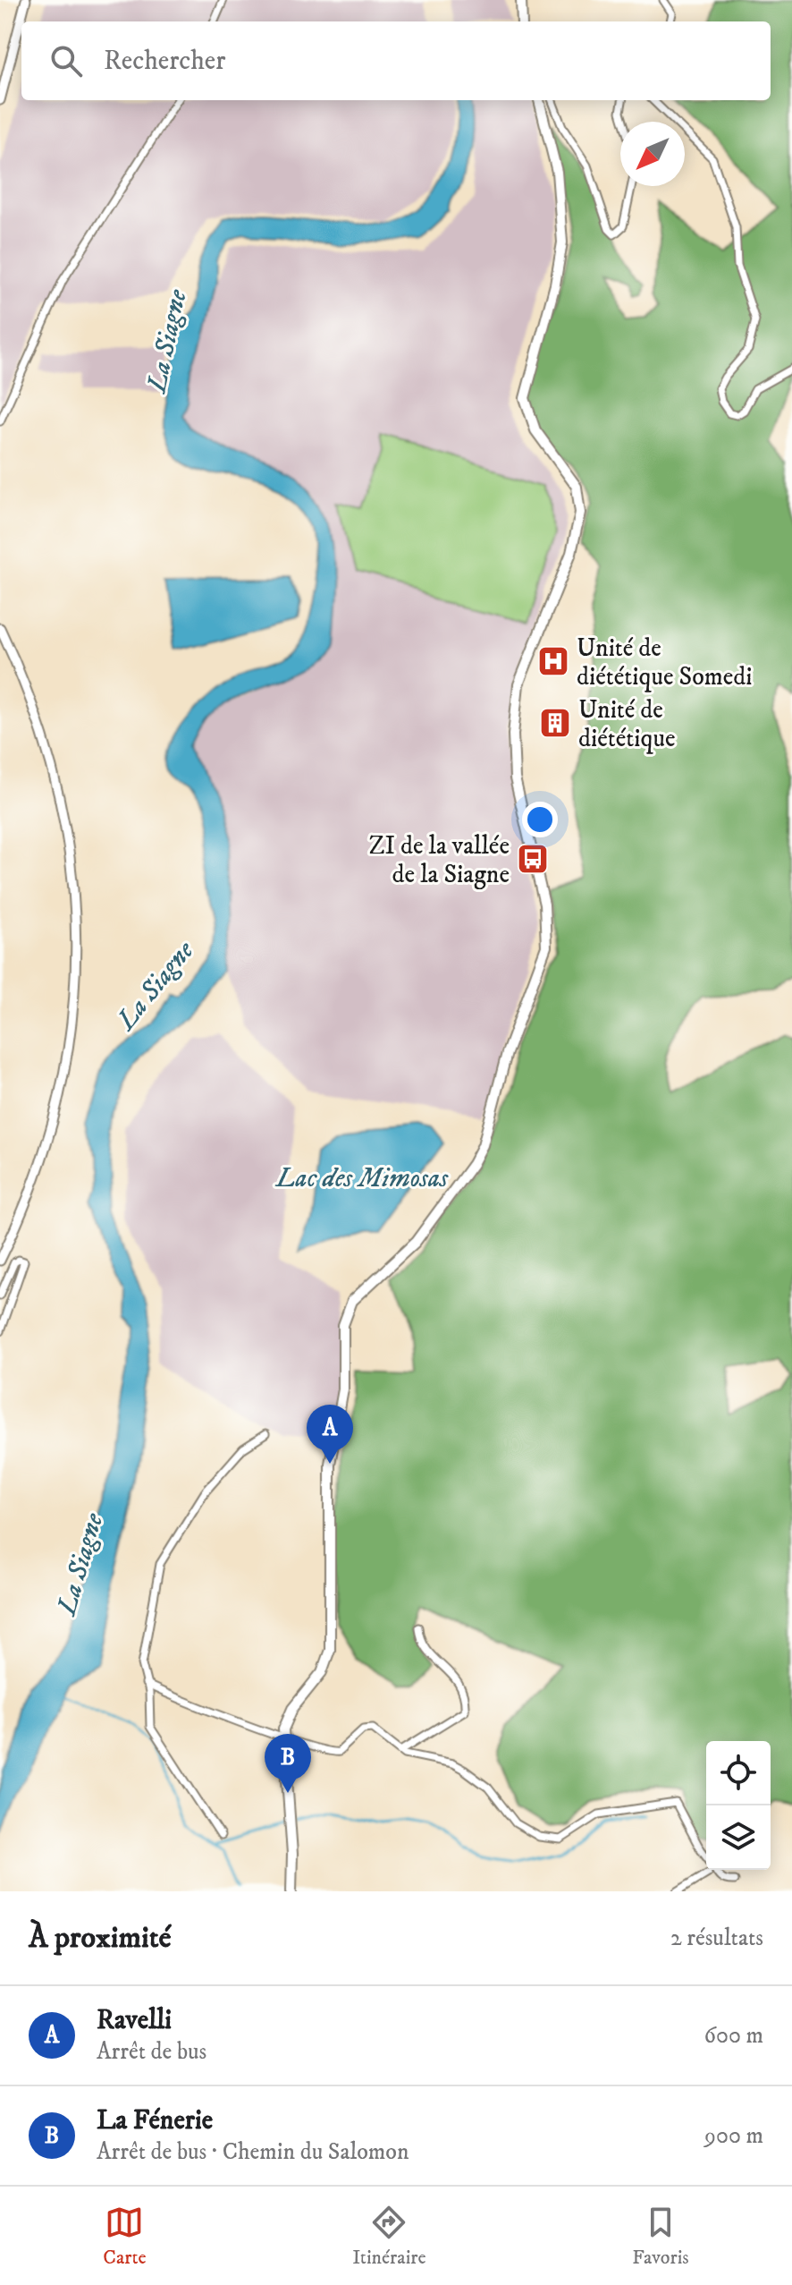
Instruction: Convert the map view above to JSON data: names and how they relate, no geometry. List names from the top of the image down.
{
  "water": ["La Siagne", "Lac des Mimosas"],
  "places": {
    "hospital": ["Unité de diététique Somedi"],
    "building": ["Unité de diététique"],
    "bus stop": ["ZI de la vallée de la Siagne"]
  },
  "north": "bottom left",
  "page": {
    "search": "Rechercher",
    "pins": ["A", "B"],
    "heading": ["À proximité", "2 résultats"],
    "list": [
      {
        "mark": "A",
        "name": "Ravelli",
        "note": "Arrêt de bus",
        "value": "600 m"
      },
      {
        "mark": "B",
        "name": "La Fénerie",
        "note": "Arrêt de bus · Chemin du Salomon",
        "value": "900 m"
      }
    ],
    "nav": ["Carte", "Itinéraire", "Favoris"]
  }
}
